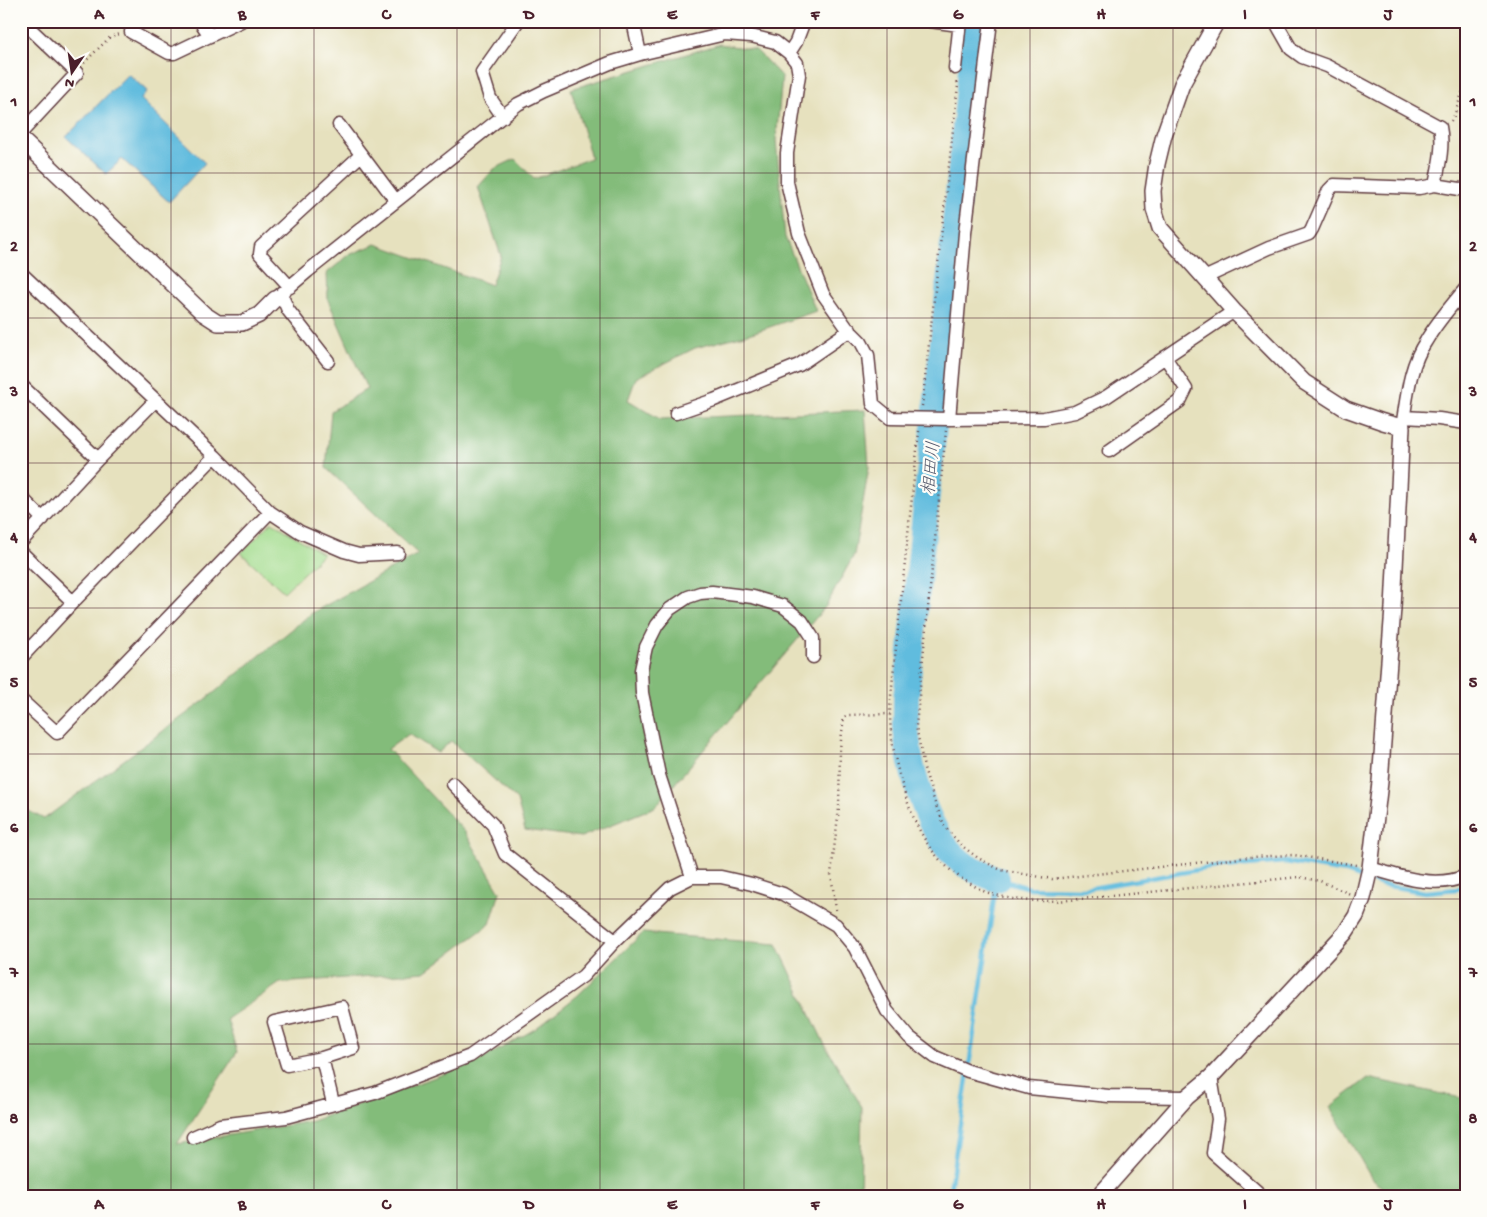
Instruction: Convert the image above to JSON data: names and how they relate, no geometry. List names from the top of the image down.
{
  "water": ["相田川"],
  "north": "bottom",
  "grid": {
    "columns": [
      "A",
      "B",
      "C",
      "D",
      "E",
      "F",
      "G",
      "H",
      "I",
      "J"
    ],
    "rows": [
      "1",
      "2",
      "3",
      "4",
      "5",
      "6",
      "7",
      "8"
    ]
  }
}
